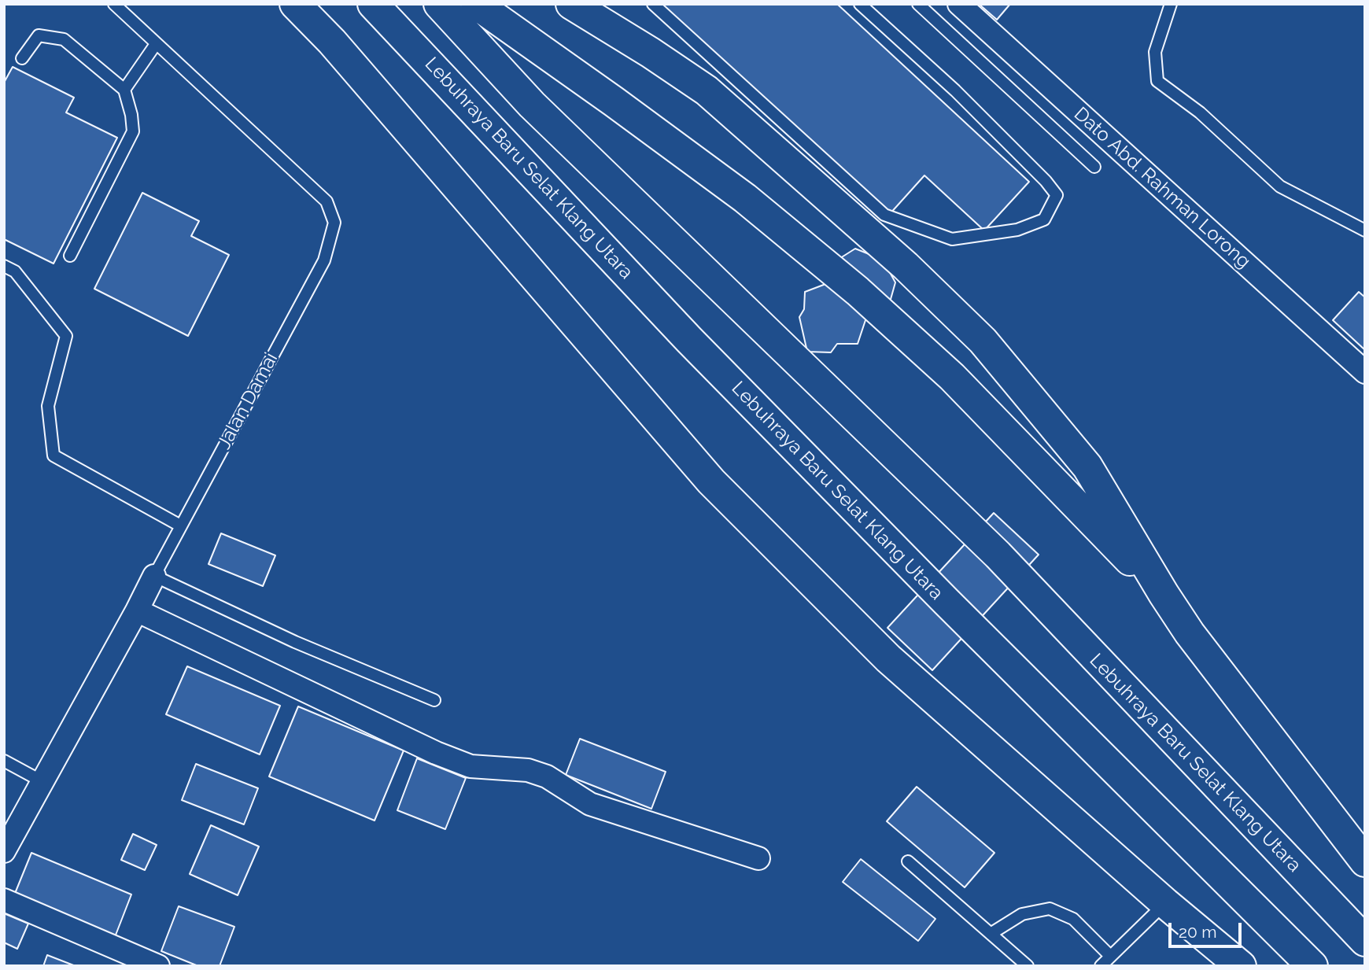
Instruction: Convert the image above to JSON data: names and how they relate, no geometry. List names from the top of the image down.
{
  "streets": {
    "highway": ["Lebuhraya Baru Selat Klang Utara"],
    "street": ["Dato Abd. Rahman Lorong", "Jalan Damai"]
  },
  "scale_bar": "20 m"
}
